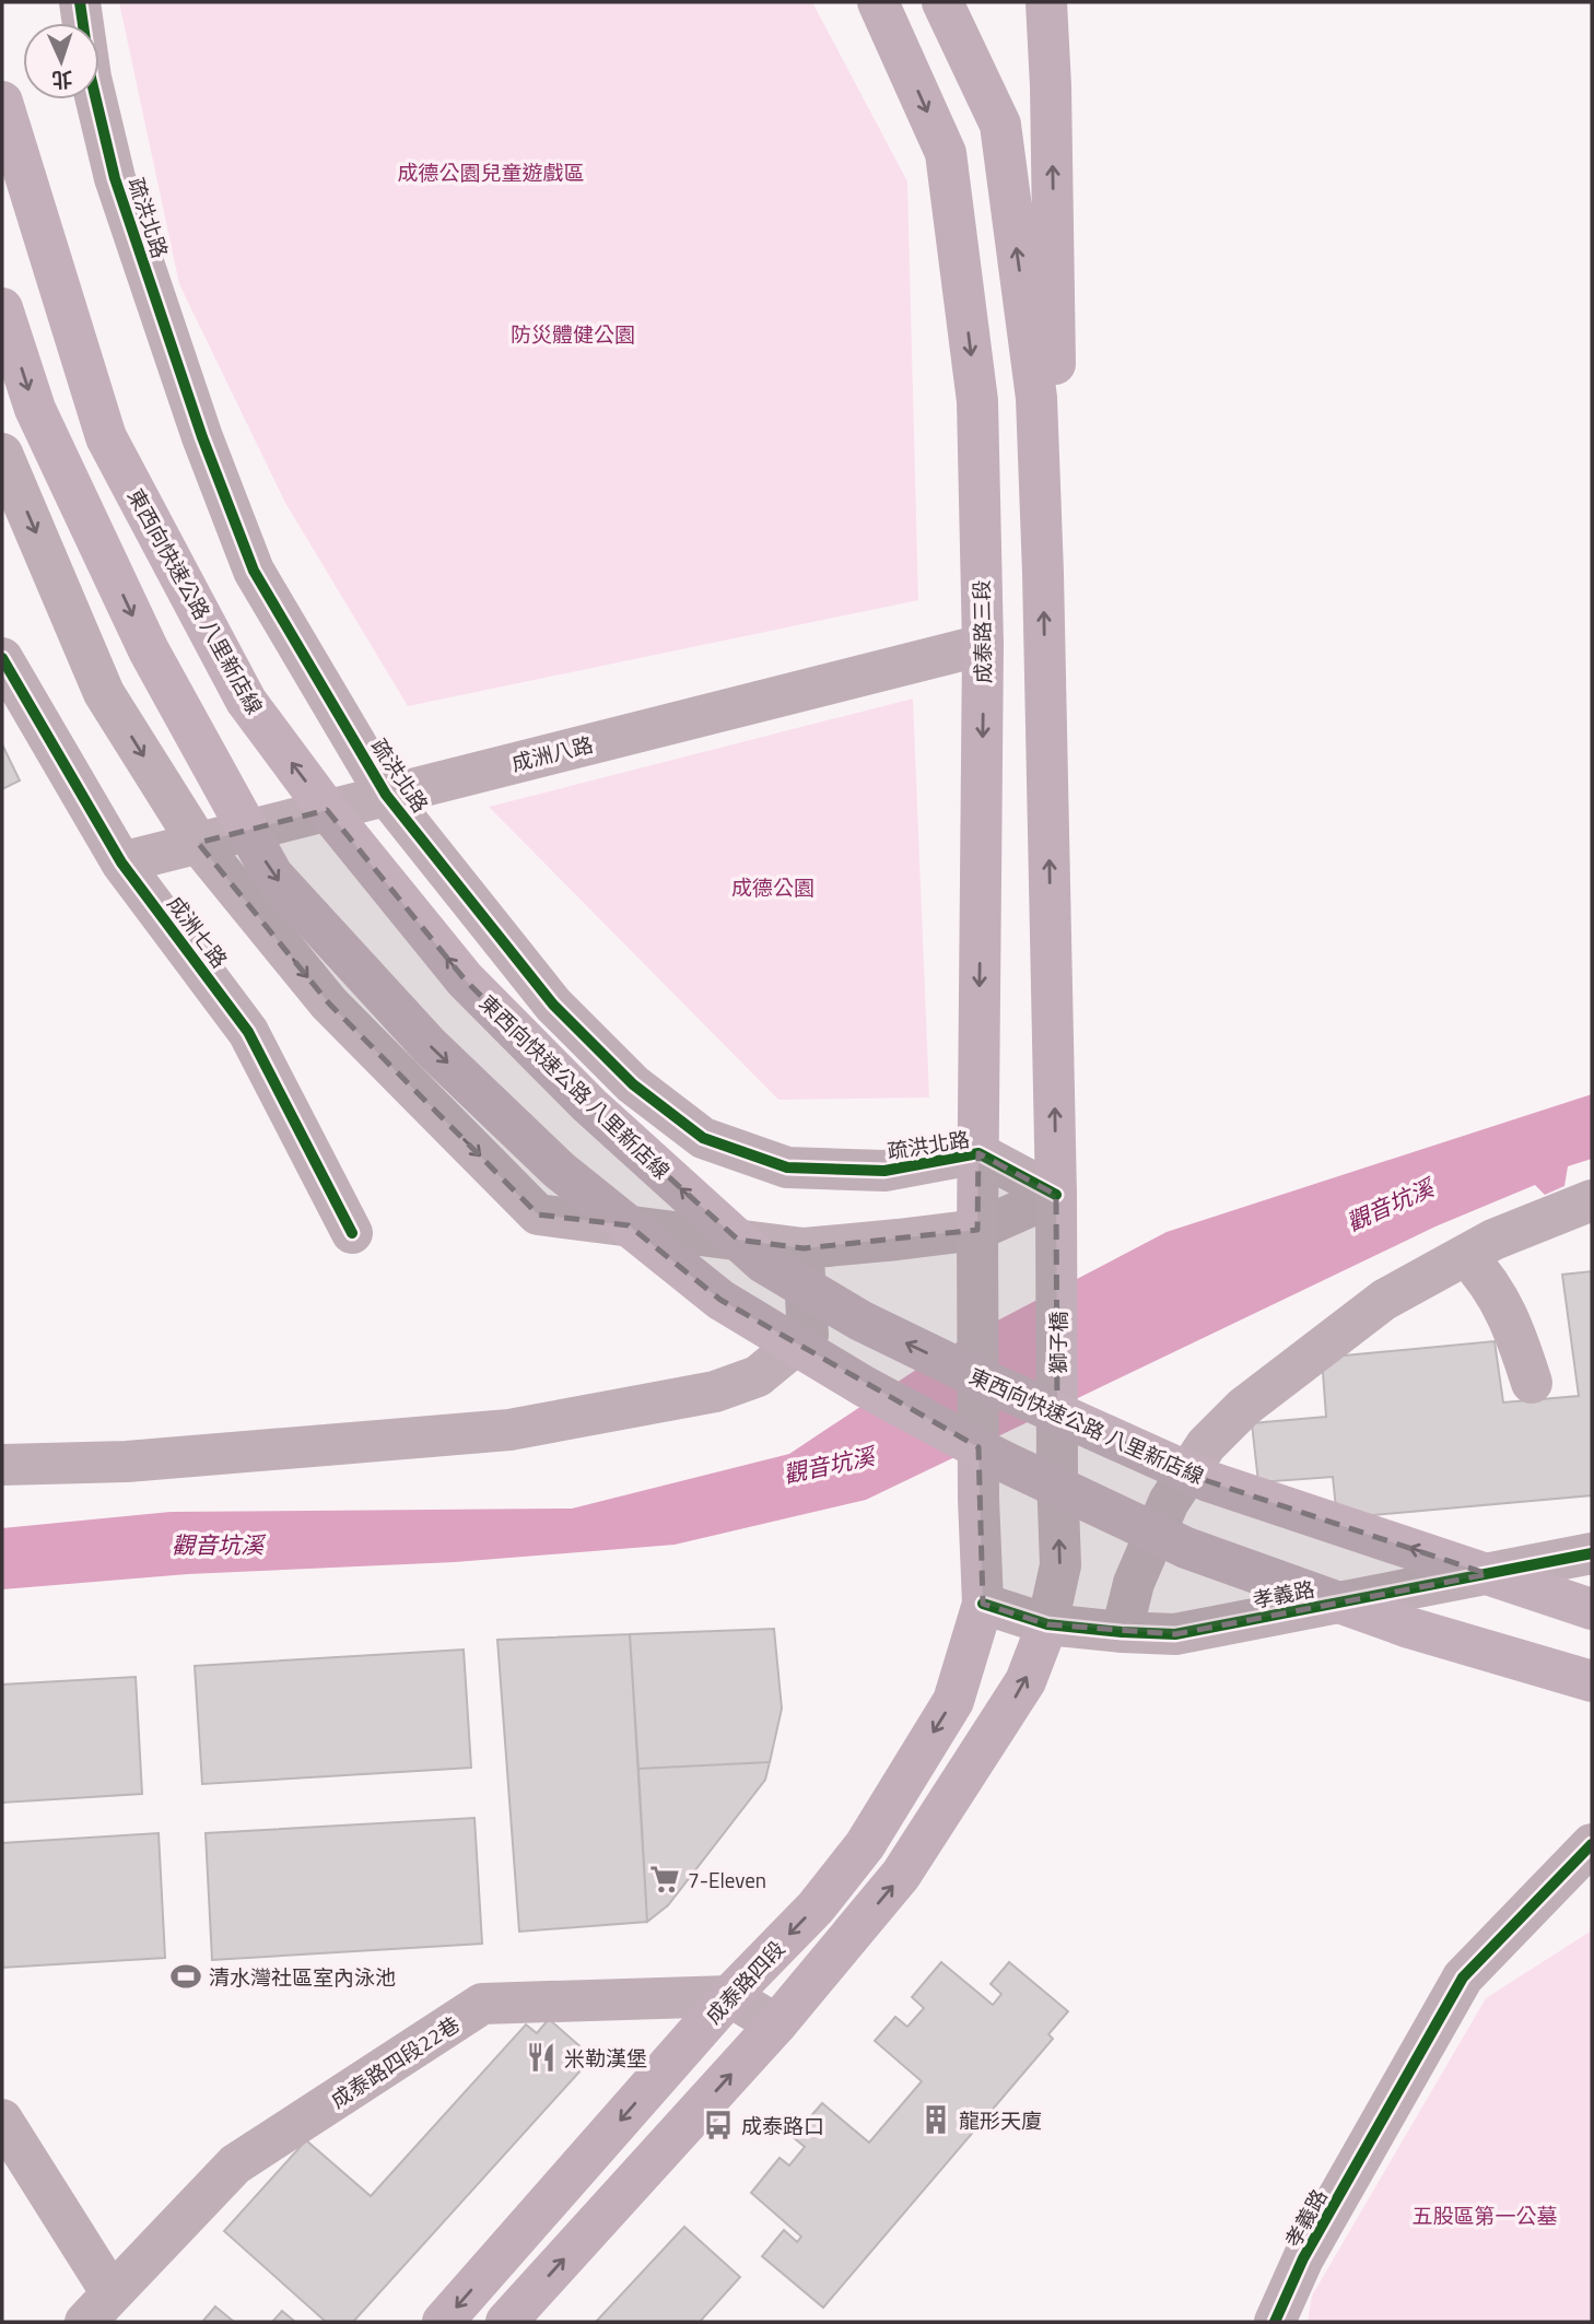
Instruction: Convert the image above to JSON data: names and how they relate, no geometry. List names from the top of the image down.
{
  "streets": {
    "highway": ["東西向快速公路 八里新店線"],
    "main road": ["成泰路三段", "獅子橋", "成泰路四段"],
    "street": [
      "疏洪北路",
      "成洲八路",
      "成洲七路",
      "孝義路",
      "成泰路四段22巷"
    ]
  },
  "crossings": [
    ["疏洪北路", "成泰路三段"],
    ["疏洪北路", "成洲八路"],
    ["疏洪北路", "獅子橋"],
    ["成泰路三段", "成洲八路"],
    ["成泰路三段", "孝義路"],
    ["成泰路三段", "成泰路四段"],
    ["成洲八路", "成洲七路"],
    ["獅子橋", "孝義路"],
    ["孝義路", "成泰路四段"],
    ["成泰路四段", "成泰路四段22巷"]
  ],
  "one_way": ["獅子橋"],
  "water": ["觀音坑溪"],
  "parks": [
    "成德公園兒童遊戲區",
    "防災體健公園",
    "成德公園",
    "五股區第一公墓"
  ],
  "places": {
    "supermarket": ["7-Eleven"],
    "sports": ["清水灣社區室內泳池"],
    "restaurant": ["米勒漢堡"],
    "building": ["龍形天廈"],
    "bus stop": ["成泰路口"]
  },
  "north": "bottom"
}
